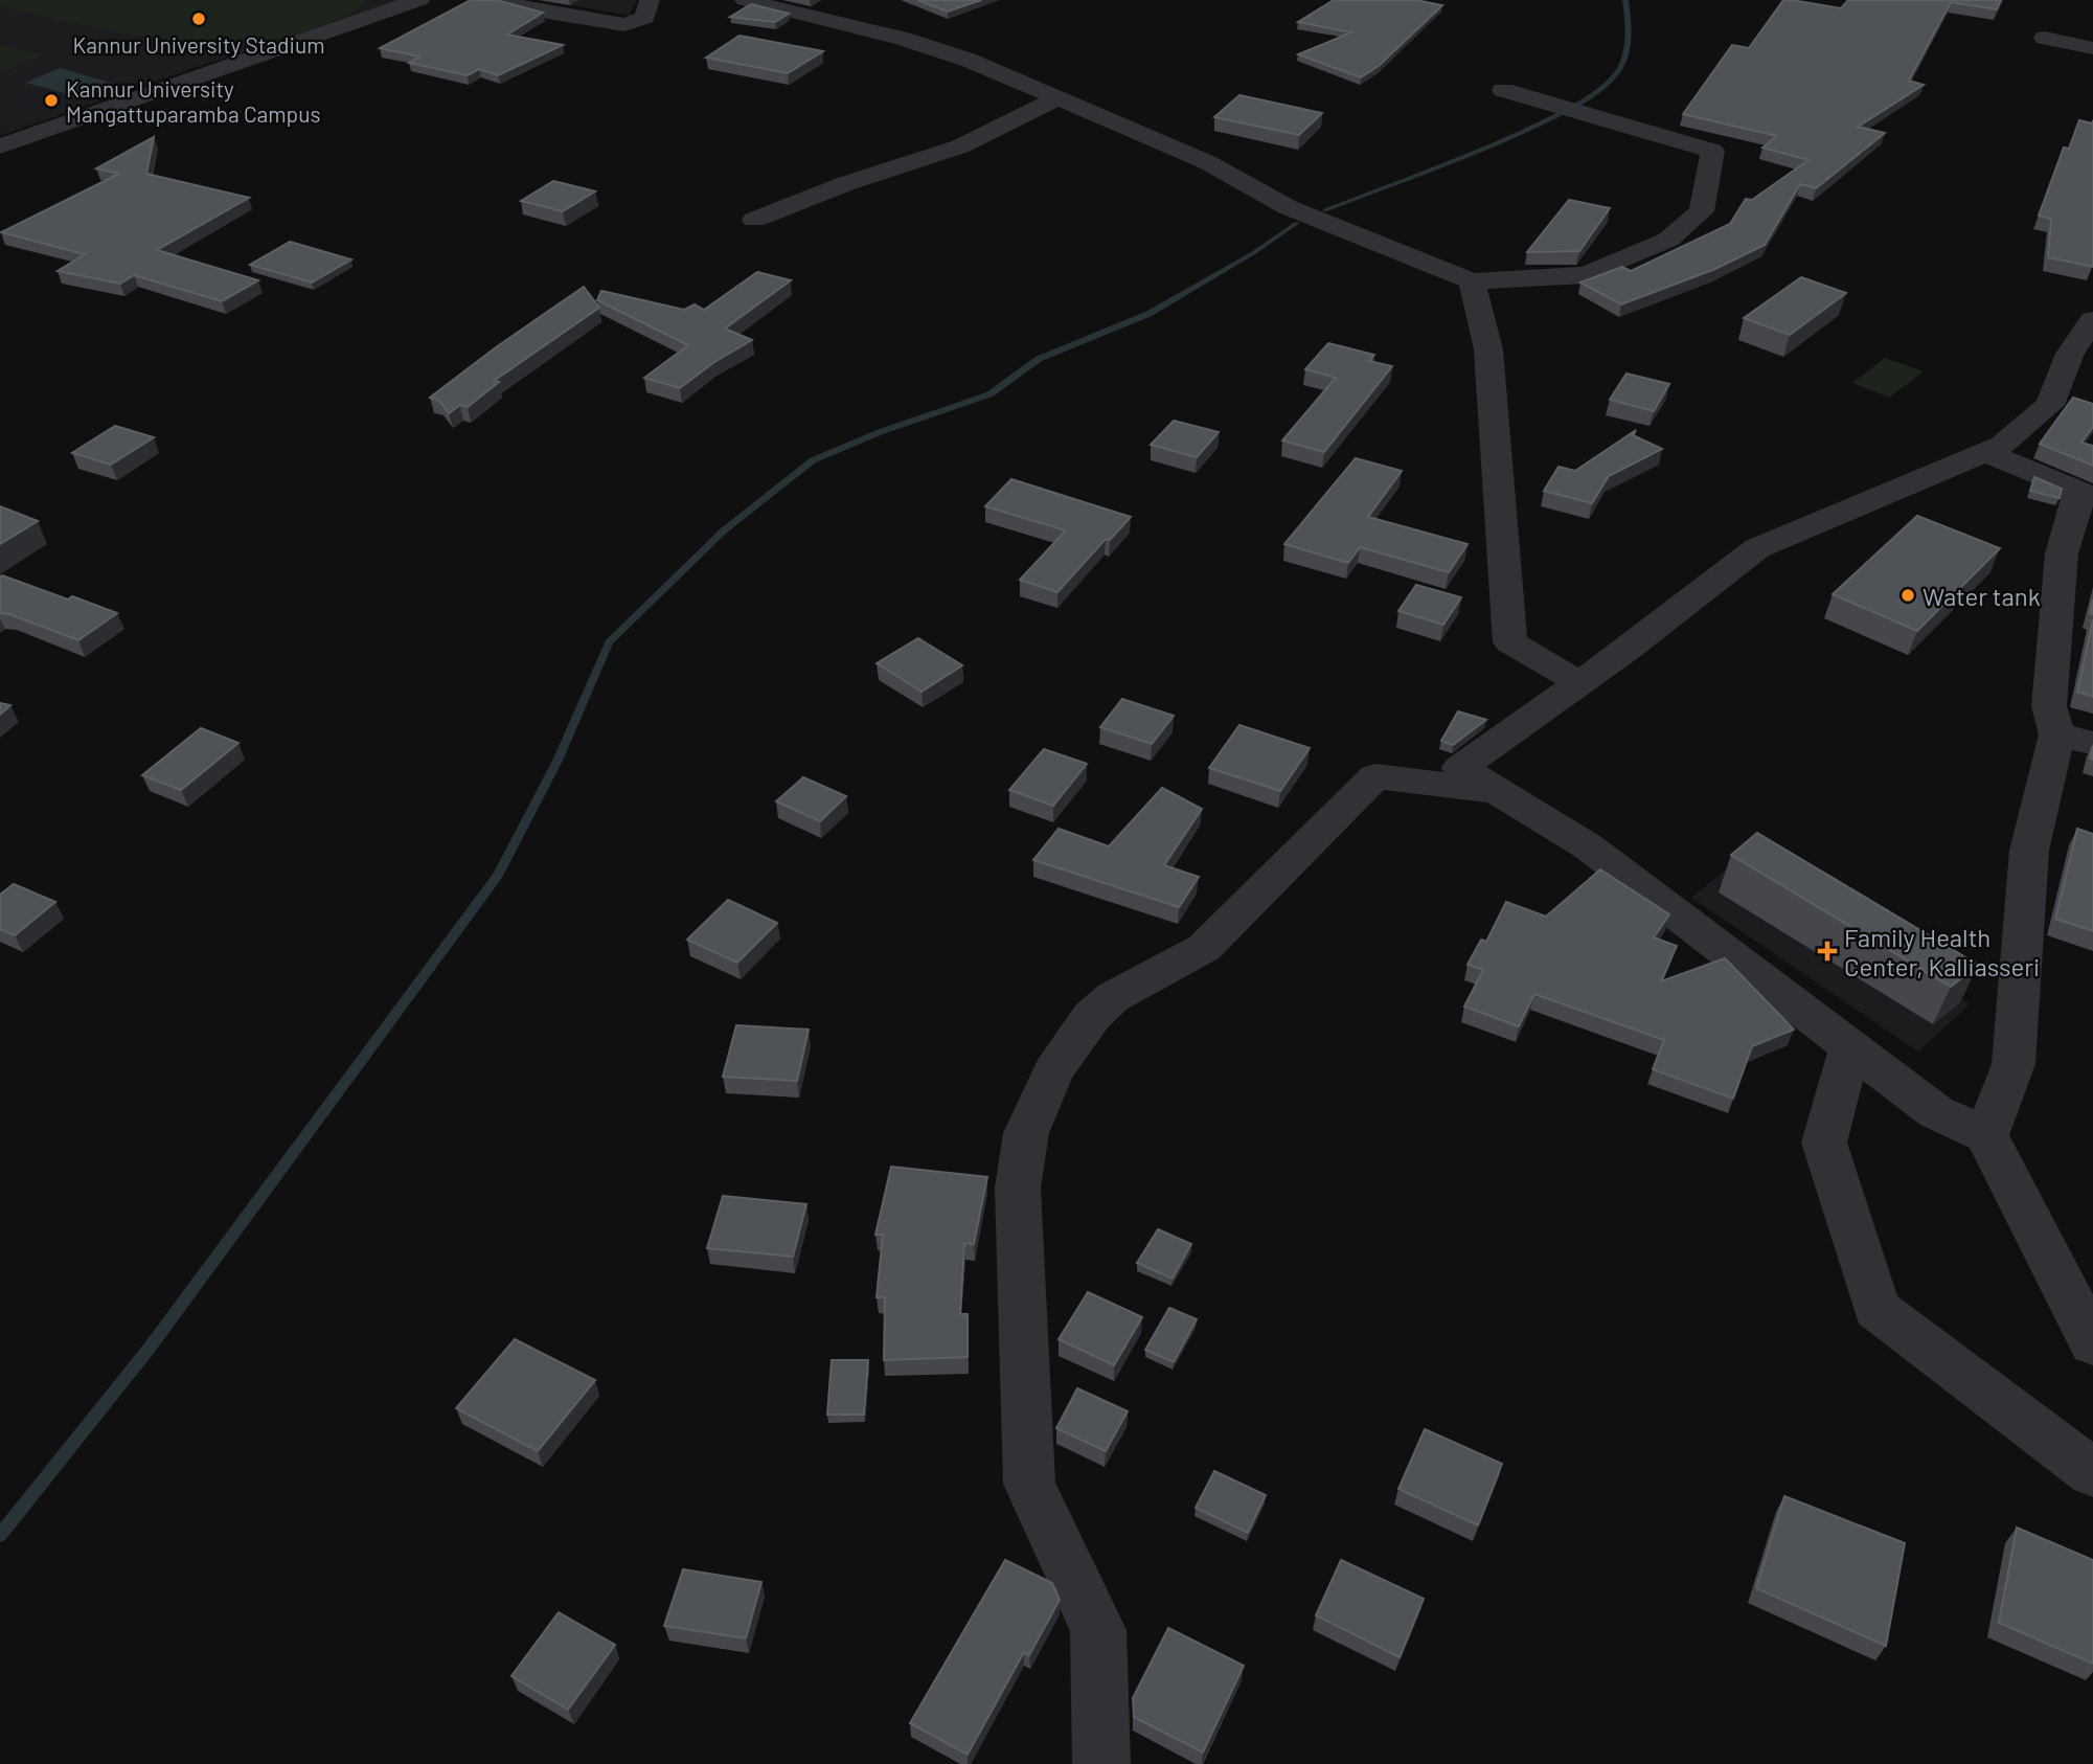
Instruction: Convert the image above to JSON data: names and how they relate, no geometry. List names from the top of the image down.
{
  "places": {
    "other": ["Kannur University Stadium", "Kannur University Mangattuparamba Campus", "Water tank"],
    "health": ["Family Health Center, Kalliasseri"]
  }
}
